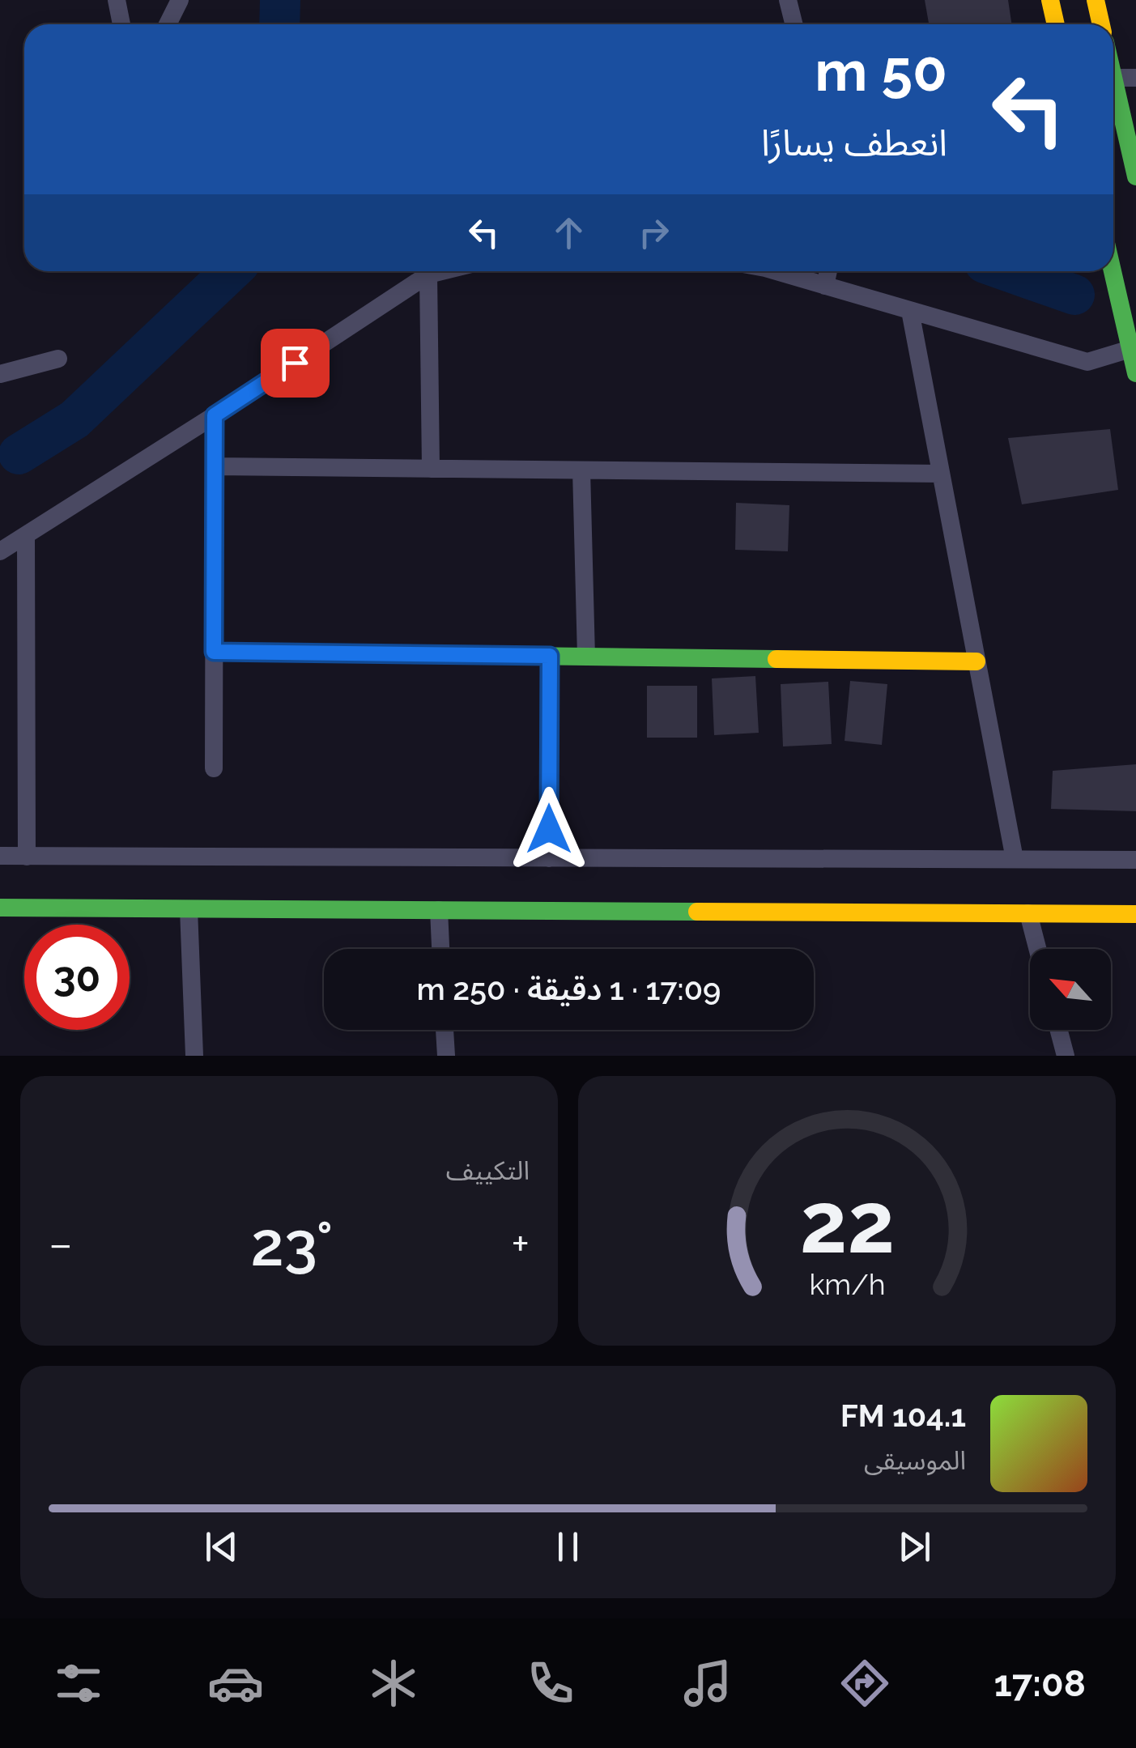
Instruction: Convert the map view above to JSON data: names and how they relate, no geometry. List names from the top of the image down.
{
  "north": "top left",
  "page": {
    "turn": ["50 m", "انعطف يسارًا"],
    "limit": "30",
    "trip": "17:09 · 1 دقيقة · 250 m",
    "tile": "التكييف",
    "heat": ["−", "23°", "+"],
    "song": ["104.1 FM", "الموسيقى"],
    "tabs": "17:08",
    "gauge": ["22", "km/h"]
  }
}
